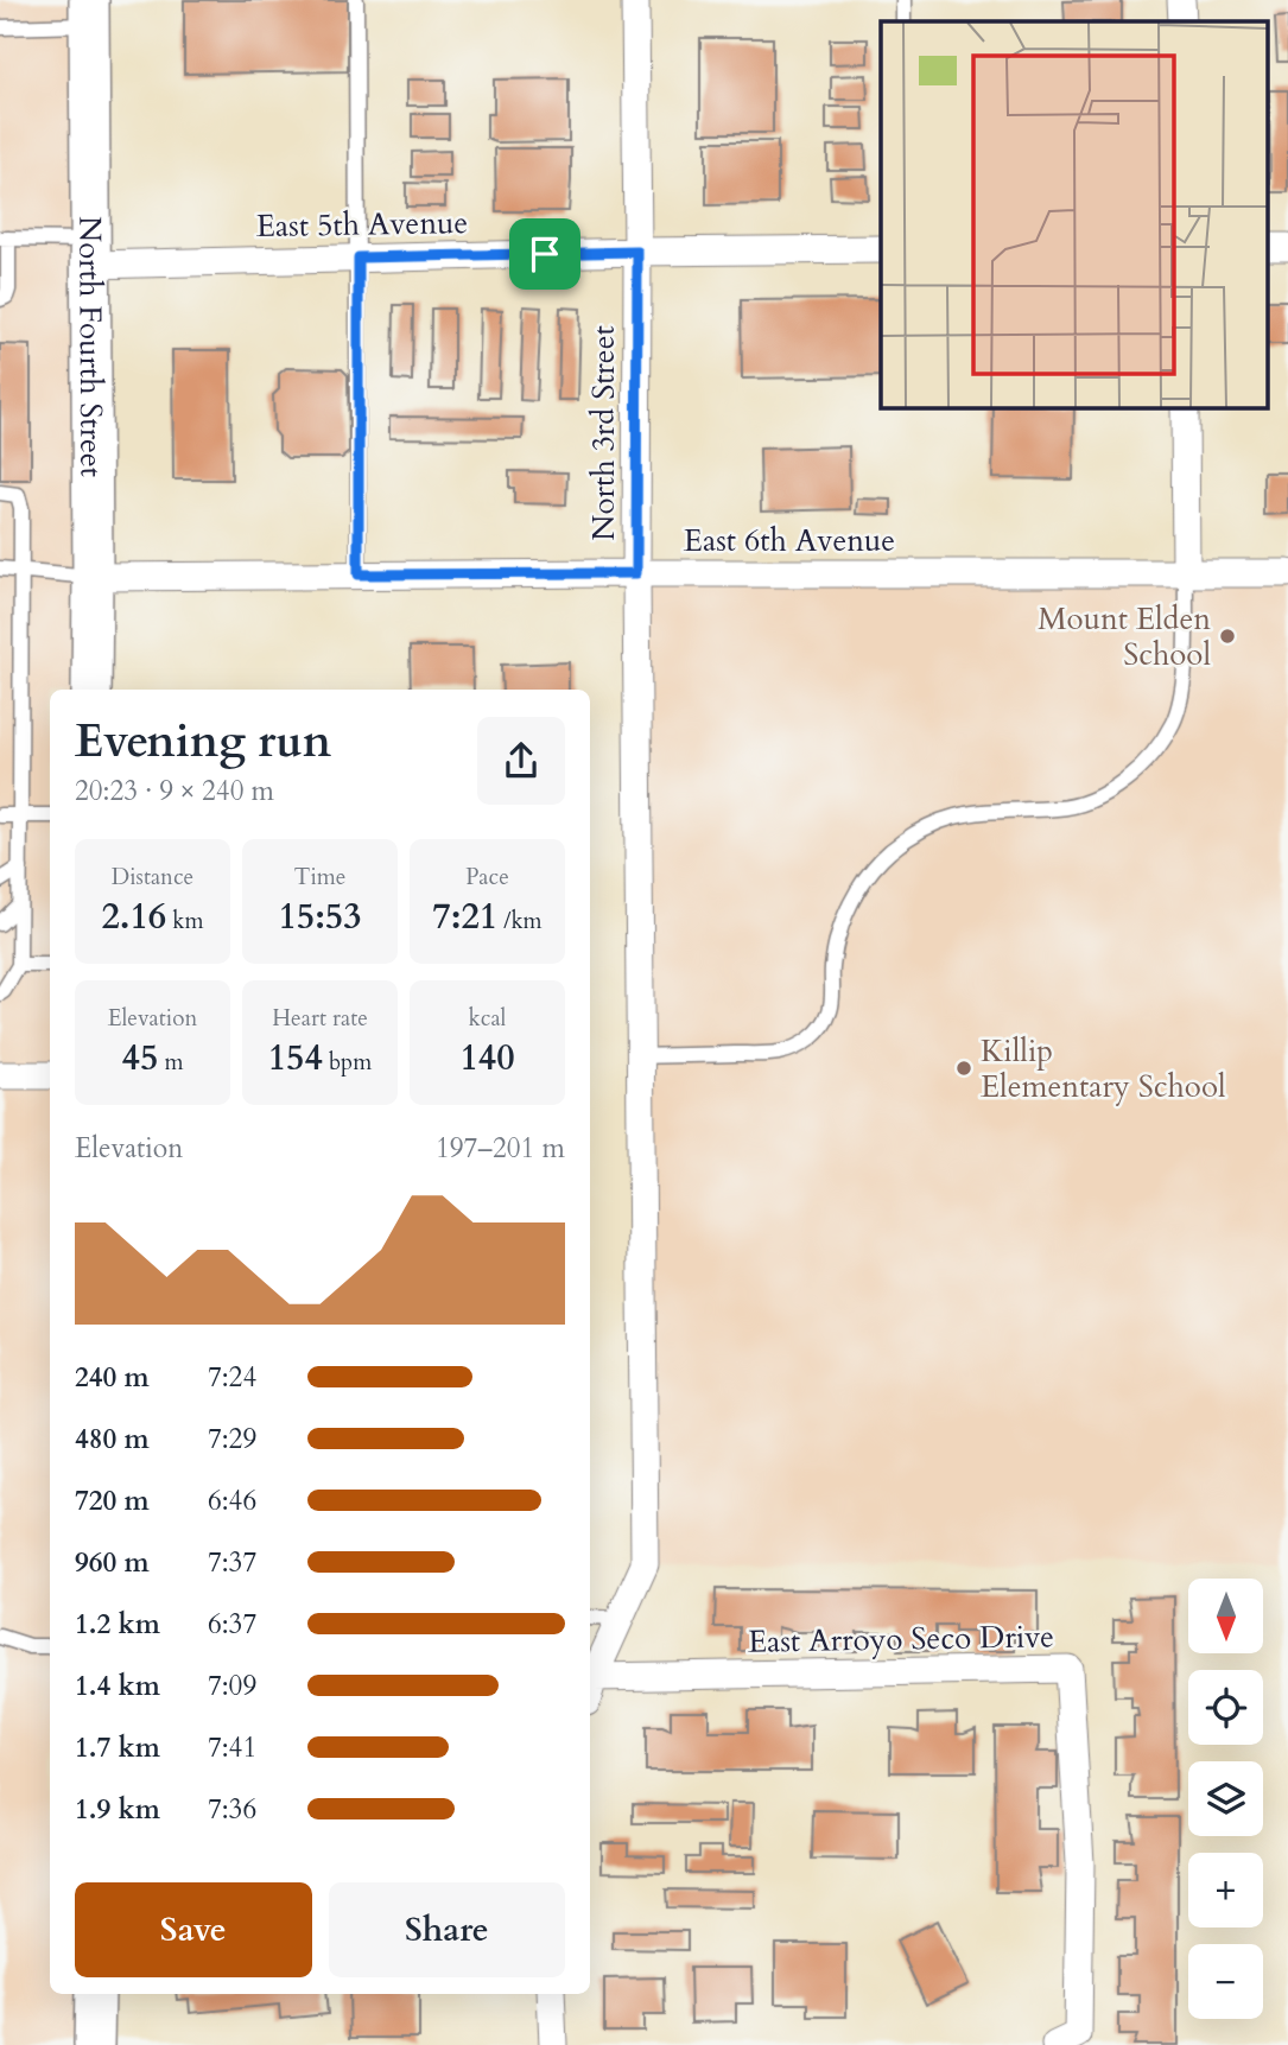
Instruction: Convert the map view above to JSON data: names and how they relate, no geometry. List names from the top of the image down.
{
  "streets": {
    "main road": ["North Fourth Street"],
    "street": [
      "East 5th Avenue",
      "North 3rd Street",
      "East 6th Avenue",
      "East Arroyo Seco Drive"
    ]
  },
  "crossings": [
    ["East 5th Avenue", "North Fourth Street"],
    ["East 5th Avenue", "North 3rd Street"],
    ["North Fourth Street", "East 6th Avenue"],
    ["North 3rd Street", "East 6th Avenue"]
  ],
  "places": ["Mount Elden School", "Killip Elementary School"],
  "north": "bottom",
  "page": {
    "heading": ["Evening run", "20:23 · 9 × 240 m"],
    "stats": [
      ["Distance", "2.16 km"],
      ["Time", "15:53"],
      ["Pace", "7:21 /km"],
      ["Elevation", "45 m"],
      ["Heart rate", "154 bpm"],
      ["kcal", "140"]
    ],
    "chart": ["Elevation", "197–201 m"],
    "list": [
      {
        "name": "240 m",
        "note": "7:24"
      },
      {
        "name": "480 m",
        "note": "7:29"
      },
      {
        "name": "720 m",
        "note": "6:46"
      },
      {
        "name": "960 m",
        "note": "7:37"
      },
      {
        "name": "1.2 km",
        "note": "6:37"
      },
      {
        "name": "1.4 km",
        "note": "7:09"
      },
      {
        "name": "1.7 km",
        "note": "7:41"
      },
      {
        "name": "1.9 km",
        "note": "7:36"
      }
    ],
    "map_buttons": ["+", "−"],
    "buttons": ["Save", "Share"]
  }
}
